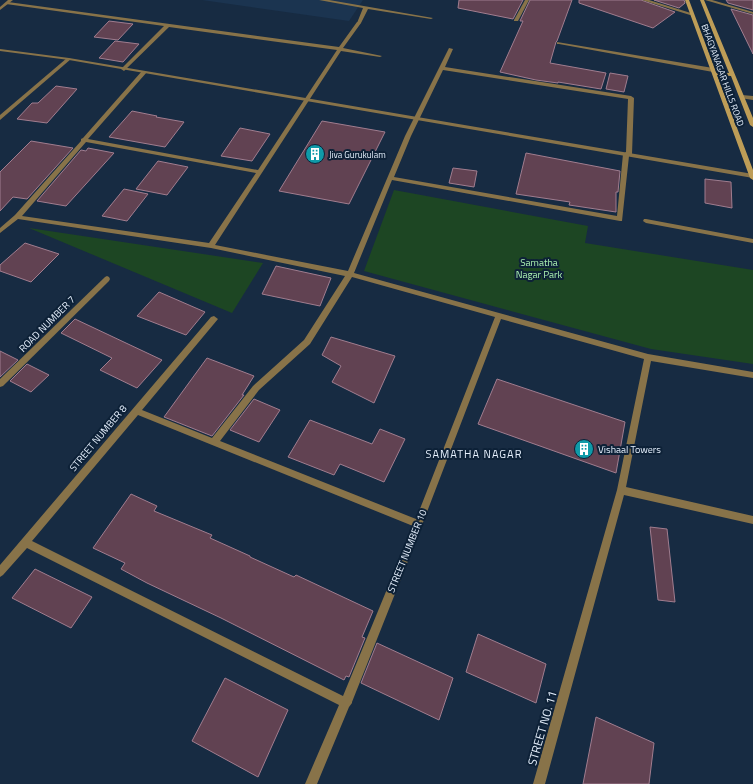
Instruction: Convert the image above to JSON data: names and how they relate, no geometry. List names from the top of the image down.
{
  "streets": {
    "main road": ["BHAGYANAGAR HILLS ROAD"],
    "street": [
      "ROAD NUMBER 7",
      "STREET NUMBER 8",
      "STREET NUMBER 10",
      "STREET NO. 11"
    ]
  },
  "districts": ["SAMATHA NAGAR"],
  "parks": ["Samatha Nagar Park"],
  "places": {
    "building": ["Jiva Gurukulam", "Vishaal Towers"]
  }
}
